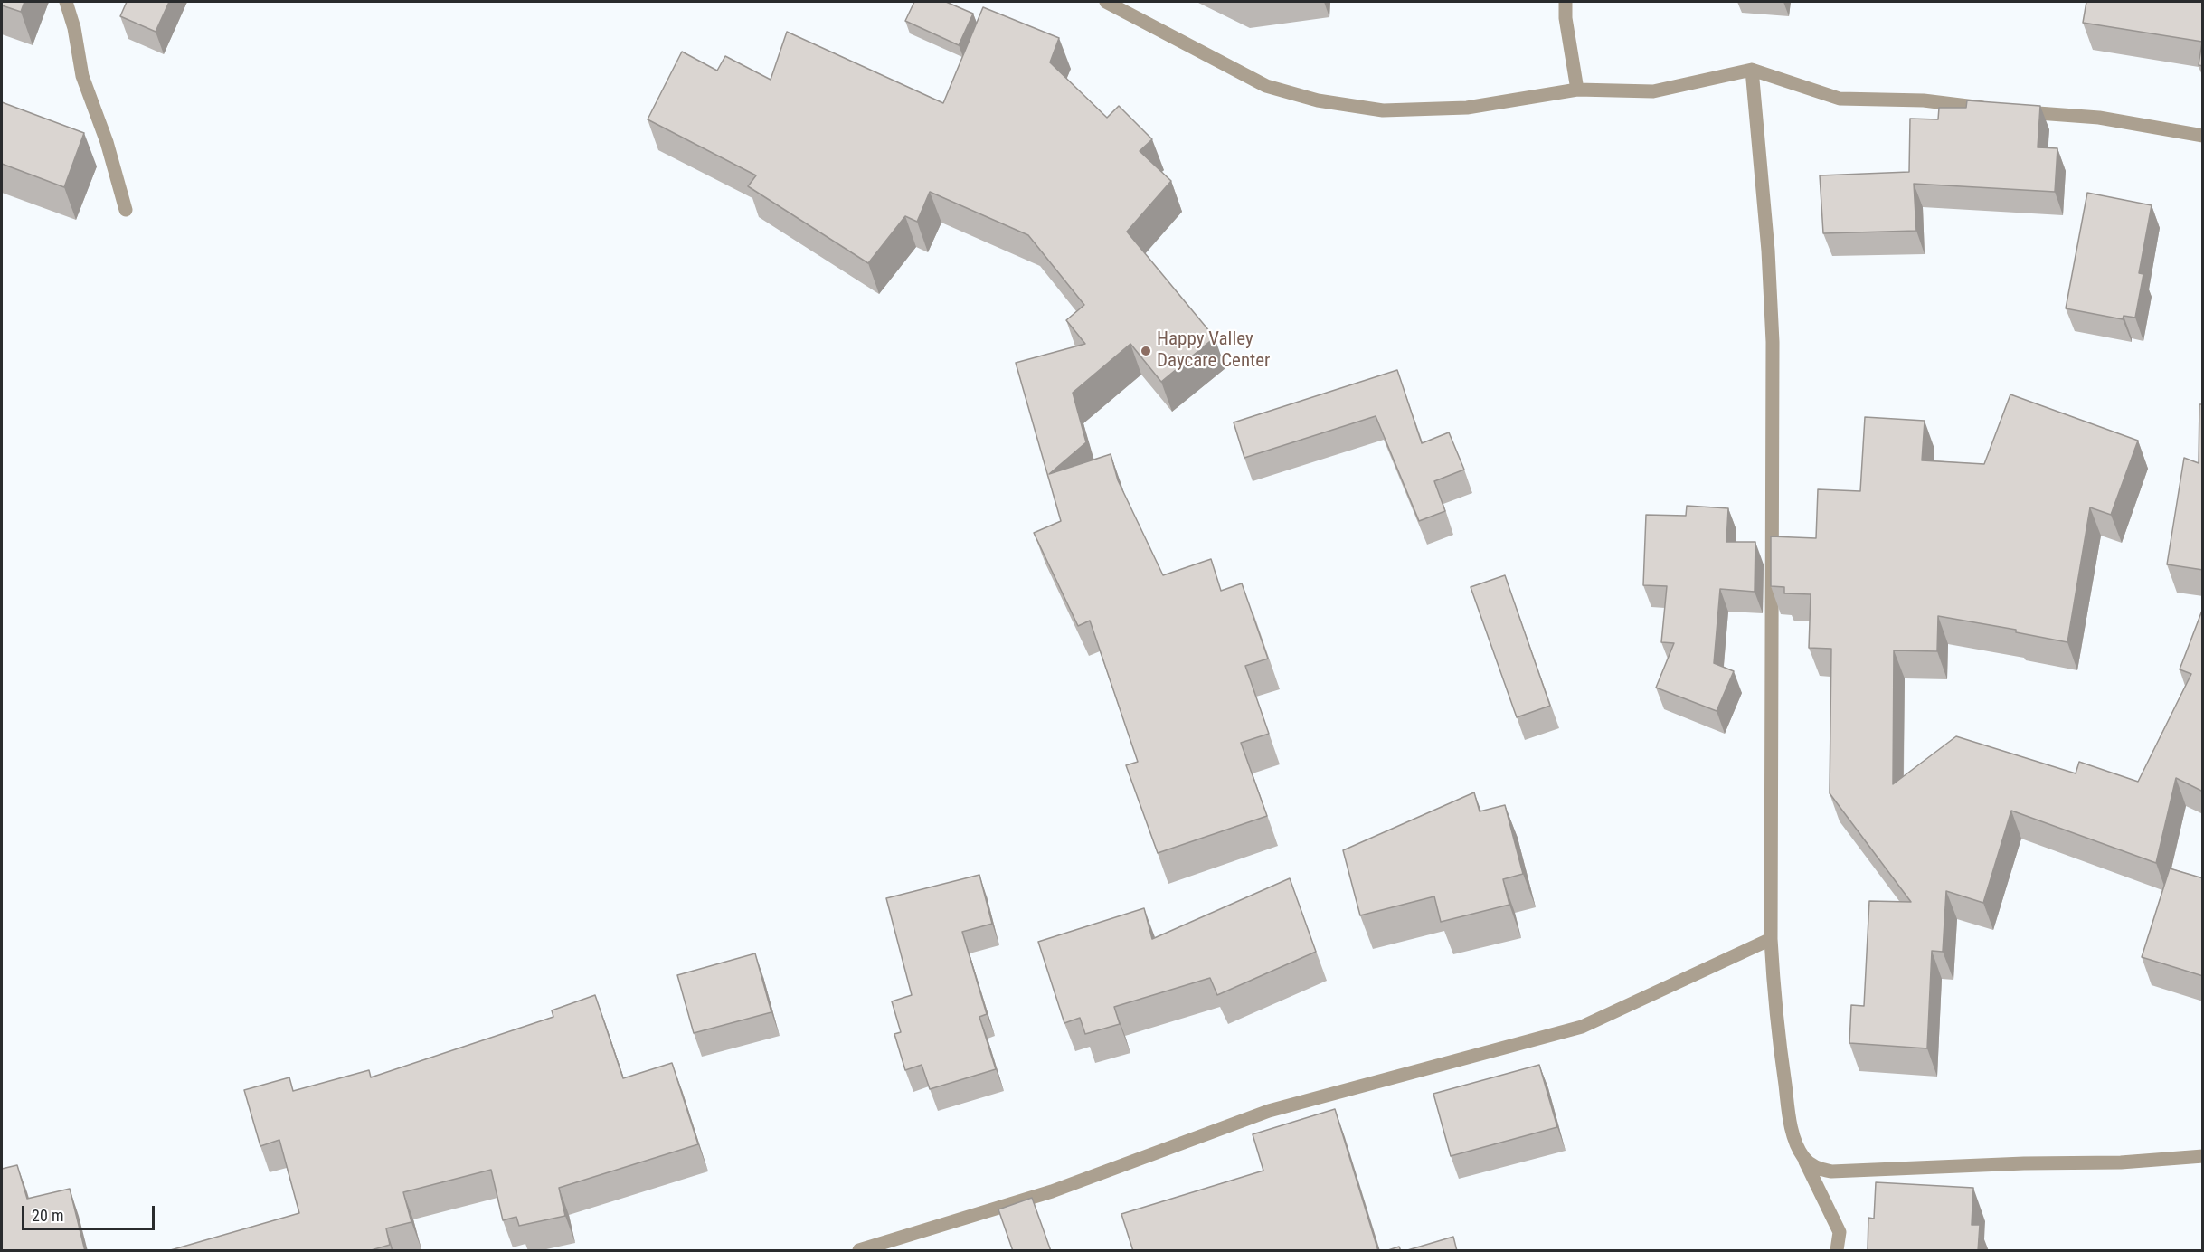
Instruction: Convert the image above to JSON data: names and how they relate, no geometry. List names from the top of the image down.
{
  "places": ["Happy Valley Daycare Center"],
  "scale_bar": "20 m"
}
